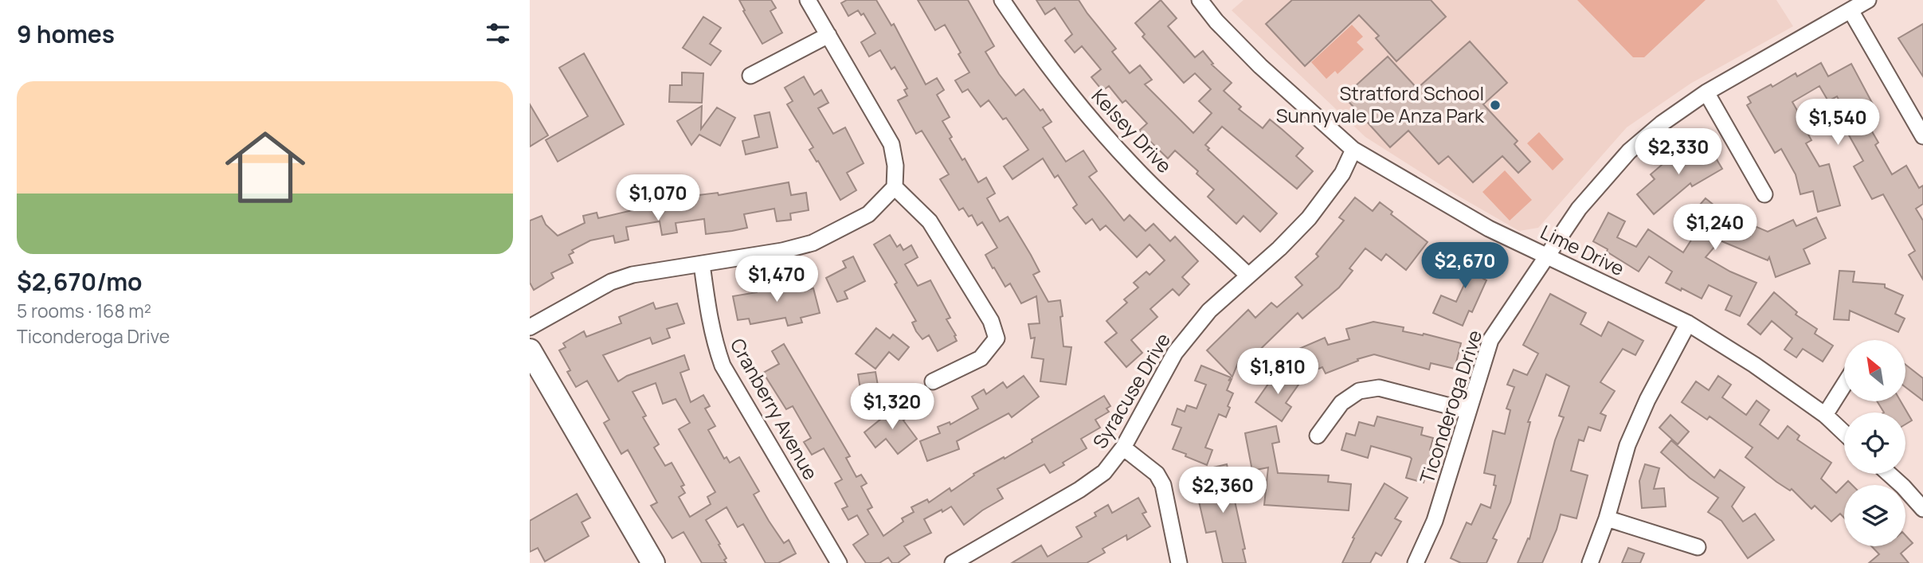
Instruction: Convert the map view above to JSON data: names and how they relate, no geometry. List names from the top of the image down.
{
  "streets": {
    "street": [
      "Kelsey Drive",
      "Lime Drive",
      "Syracuse Drive",
      "Ticonderoga Drive",
      "Cranberry Avenue"
    ]
  },
  "crossings": [
    ["Kelsey Drive", "Syracuse Drive"],
    ["Lime Drive", "Syracuse Drive"],
    ["Lime Drive", "Ticonderoga Drive"]
  ],
  "places": ["Stratford School Sunnyvale De Anza Park"],
  "north": "top left",
  "page": {
    "heading": "9 homes",
    "list": [
      {
        "name": "$2,670/mo",
        "note": "5 rooms · 168 m² · Ticonderoga Drive"
      }
    ],
    "price": [
      "$1,540",
      "$2,330",
      "$1,070",
      "$1,240",
      "$2,670",
      "$1,470",
      "$1,810",
      "$1,320",
      "$2,360"
    ]
  }
}
